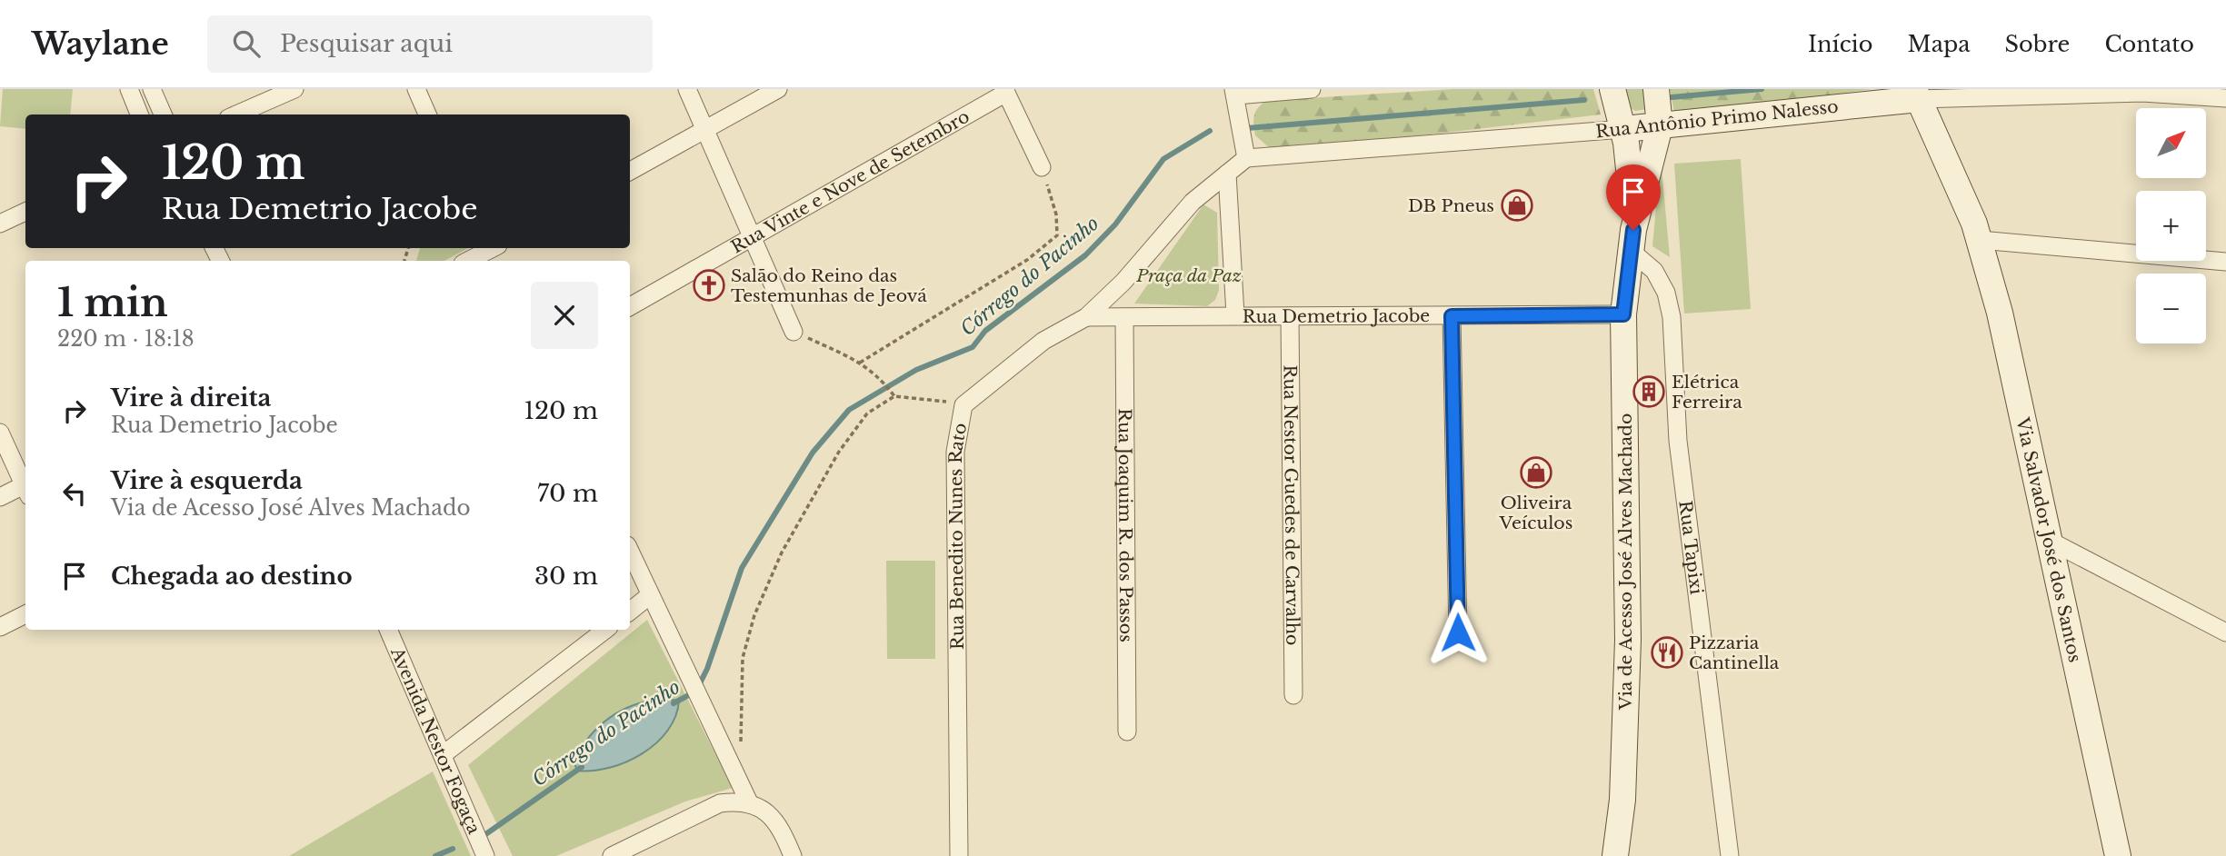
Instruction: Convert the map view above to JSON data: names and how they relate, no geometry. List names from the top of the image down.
{
  "streets": {
    "street": [
      "Rua Antônio Primo Nalesso",
      "Rua Vinte e Nove de Setembro",
      "Rua Demetrio Jacobe",
      "Rua Nestor Guedes de Carvalho",
      "Rua Joaquim R. dos Passos",
      "Rua Benedito Nunes Rato",
      "Via Salvador José dos Santos",
      "Rua Tapixi",
      "Via de Acesso José Alves Machado",
      "Avenida Nestor Fogaça"
    ]
  },
  "crossings": [
    ["Rua Antônio Primo Nalesso", "Rua Benedito Nunes Rato"],
    ["Rua Antônio Primo Nalesso", "Via Salvador José dos Santos"],
    ["Rua Demetrio Jacobe", "Rua Nestor Guedes de Carvalho"],
    ["Rua Demetrio Jacobe", "Rua Joaquim R. dos Passos"],
    ["Rua Demetrio Jacobe", "Rua Benedito Nunes Rato"],
    ["Rua Demetrio Jacobe", "Via de Acesso José Alves Machado"],
    ["Rua Tapixi", "Via de Acesso José Alves Machado"]
  ],
  "water": ["Córrego do Pacinho"],
  "parks": ["Praça da Paz"],
  "places": {
    "shop": ["DB Pneus", "Oliveira Veículos"],
    "church": ["Salão do Reino das Testemunhas de Jeová"],
    "building": ["Elétrica Ferreira"],
    "restaurant": ["Pizzaria Cantinella"]
  },
  "north": "top right",
  "page": {
    "header": "Waylane",
    "search": "Pesquisar aqui",
    "nav": [
      "Início",
      "Mapa",
      "Sobre",
      "Contato"
    ],
    "map_buttons": ["+", "−"],
    "turn": ["120 m", "Rua Demetrio Jacobe"],
    "heading": ["1 min", "220 m · 18:18"],
    "list": [
      {
        "name": "Vire à direita",
        "note": "Rua Demetrio Jacobe",
        "value": "120 m"
      },
      {
        "name": "Vire à esquerda",
        "note": "Via de Acesso José Alves Machado",
        "value": "70 m"
      },
      {
        "name": "Chegada ao destino",
        "value": "30 m"
      }
    ]
  }
}
